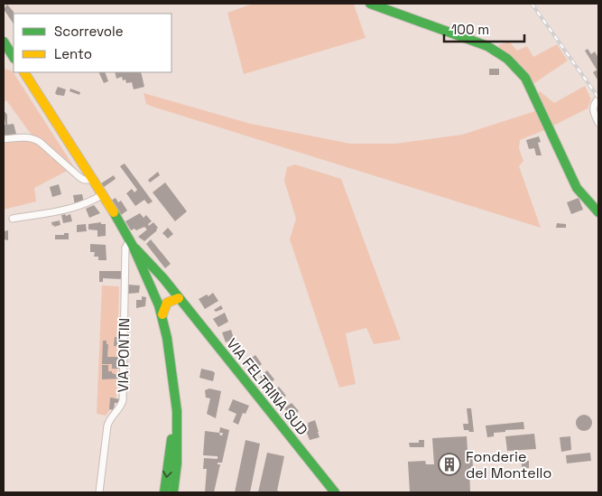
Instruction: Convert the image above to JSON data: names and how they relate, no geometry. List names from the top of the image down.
{
  "streets": {
    "main road": ["VIA FELTRINA SUD"],
    "street": ["VIA PONTIN"]
  },
  "crossings": [
    ["VIA PONTIN", "VIA FELTRINA SUD"]
  ],
  "places": {
    "building": ["Fonderie del Montello"]
  },
  "legend": ["Scorrevole", "Lento"],
  "scale_bar": "100 m"
}
